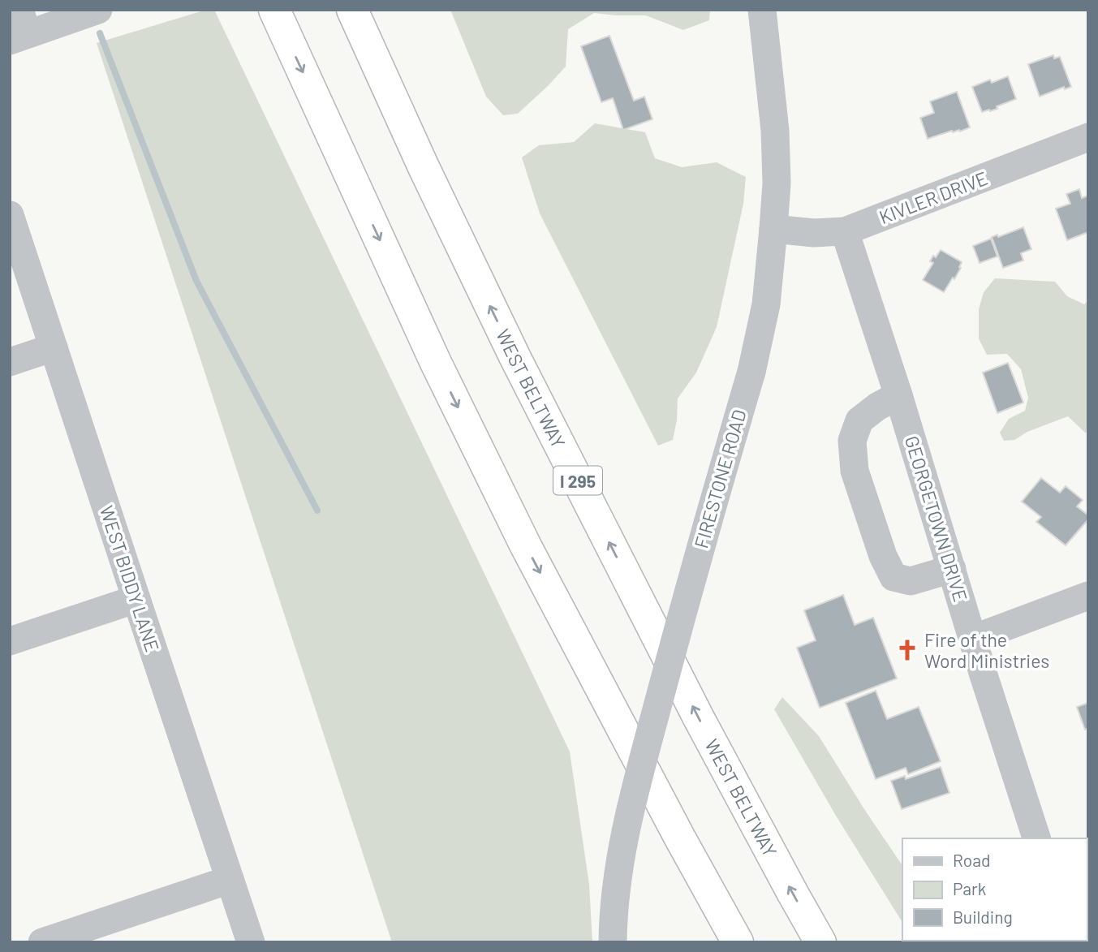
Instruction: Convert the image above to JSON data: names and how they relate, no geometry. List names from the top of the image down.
{
  "streets": {
    "highway": ["WEST BELTWAY", "I 295"],
    "street": [
      "KIVLER DRIVE",
      "FIRESTONE ROAD",
      "GEORGETOWN DRIVE",
      "WEST BIDDY LANE"
    ]
  },
  "crossings": [
    ["KIVLER DRIVE", "FIRESTONE ROAD"],
    ["KIVLER DRIVE", "GEORGETOWN DRIVE"]
  ],
  "places": {
    "church": ["Fire of the Word Ministries"]
  },
  "legend": ["Road", "Park", "Building"]
}
